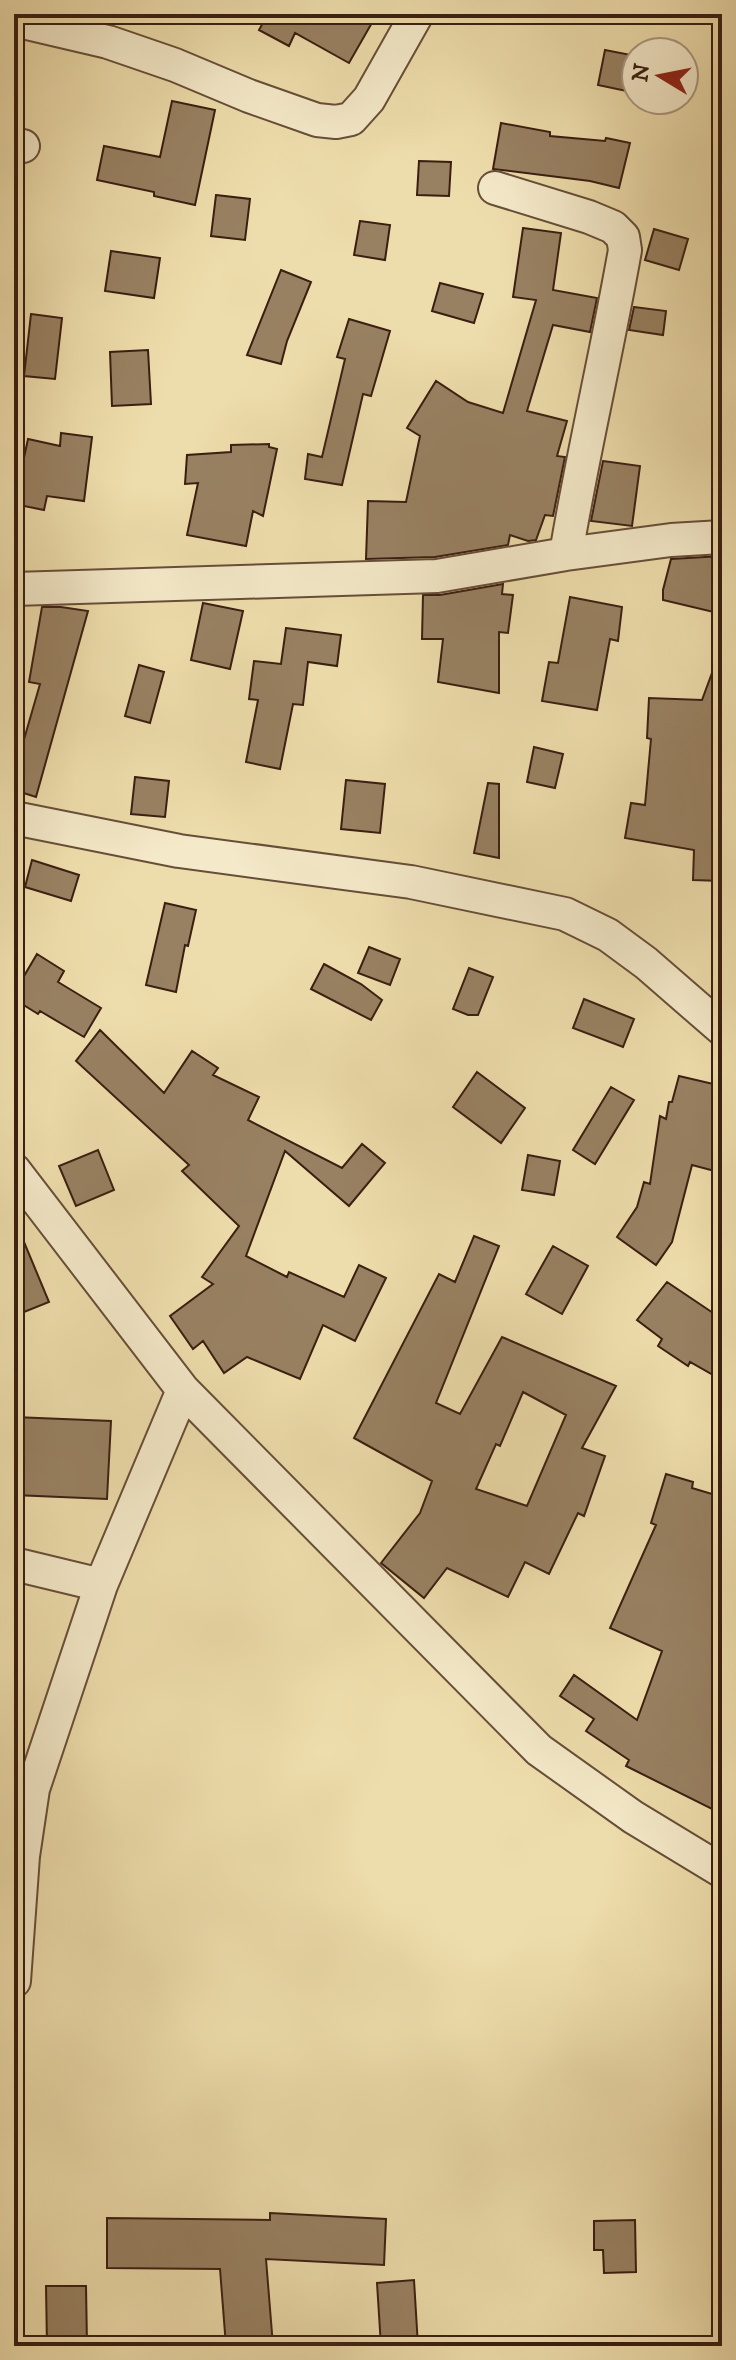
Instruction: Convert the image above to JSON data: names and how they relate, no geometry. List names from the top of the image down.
{
  "north": "left"
}
